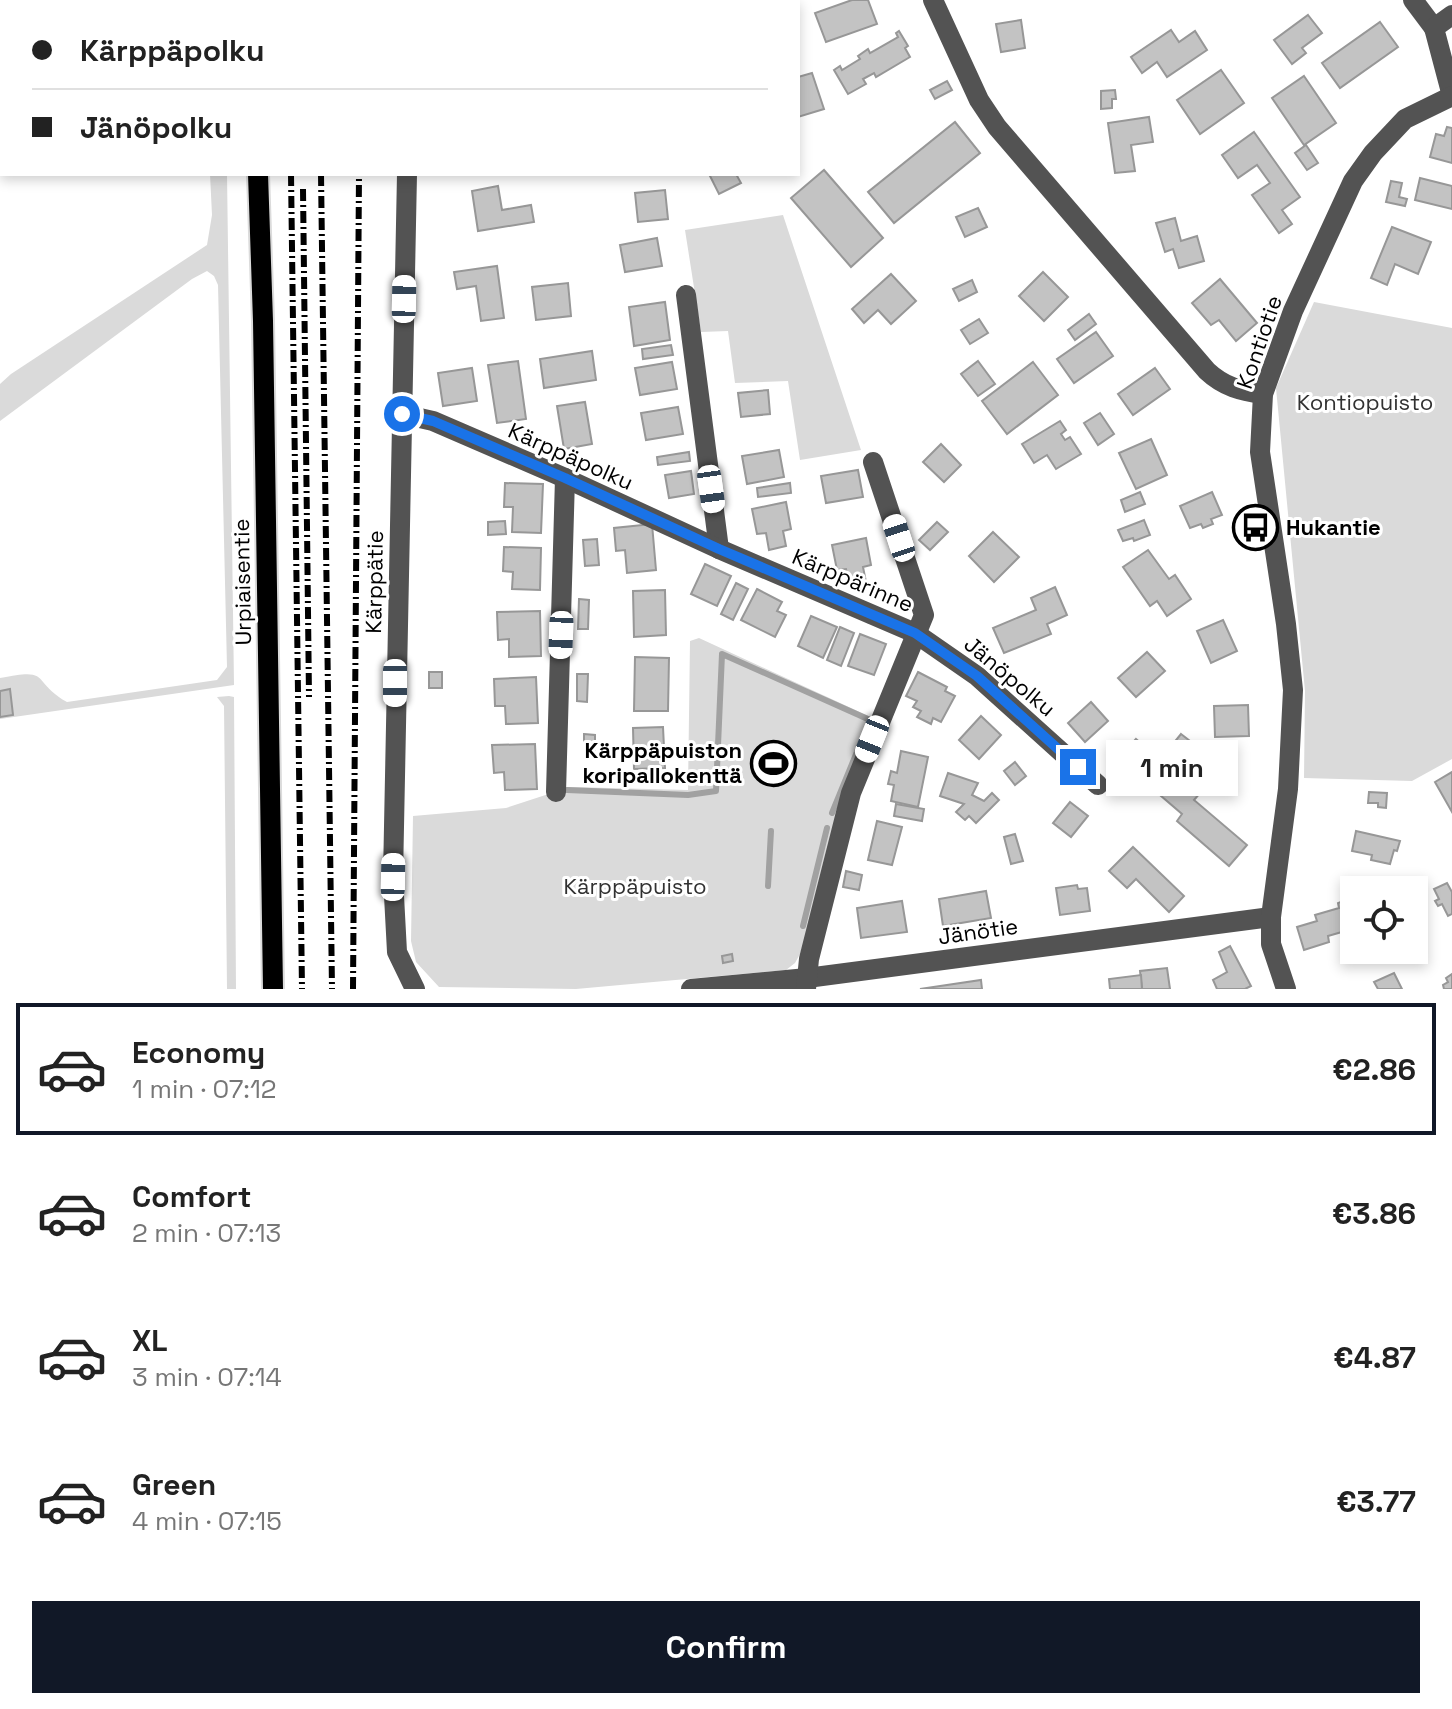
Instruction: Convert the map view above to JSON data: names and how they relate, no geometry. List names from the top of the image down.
{
  "streets": {
    "main road": ["Urpiaisentie"],
    "street": [
      "Kontiotie",
      "Kärppäpolku",
      "Kärppärinne",
      "Kärppätie",
      "Jänöpolku",
      "Jänötie"
    ]
  },
  "crossings": [
    ["Kontiotie", "Jänötie"],
    ["Kärppäpolku", "Kärppärinne"],
    ["Kärppäpolku", "Kärppätie"],
    ["Kärppärinne", "Jänöpolku"],
    ["Kärppärinne", "Jänötie"]
  ],
  "parks": ["Kontiopuisto", "Kärppäpuisto"],
  "places": {
    "bus stop": ["Hukantie"],
    "sports": ["Kärppäpuiston koripallokenttä"]
  },
  "page": {
    "banner": ["Kärppäpolku", "Jänöpolku"],
    "bubble": "1 min",
    "list": [
      {
        "name": "Economy",
        "note": "1 min · 07:12",
        "value": "€2.86"
      },
      {
        "name": "Comfort",
        "note": "2 min · 07:13",
        "value": "€3.86"
      },
      {
        "name": "XL",
        "note": "3 min · 07:14",
        "value": "€4.87"
      },
      {
        "name": "Green",
        "note": "4 min · 07:15",
        "value": "€3.77"
      }
    ],
    "buttons": "Confirm"
  }
}
